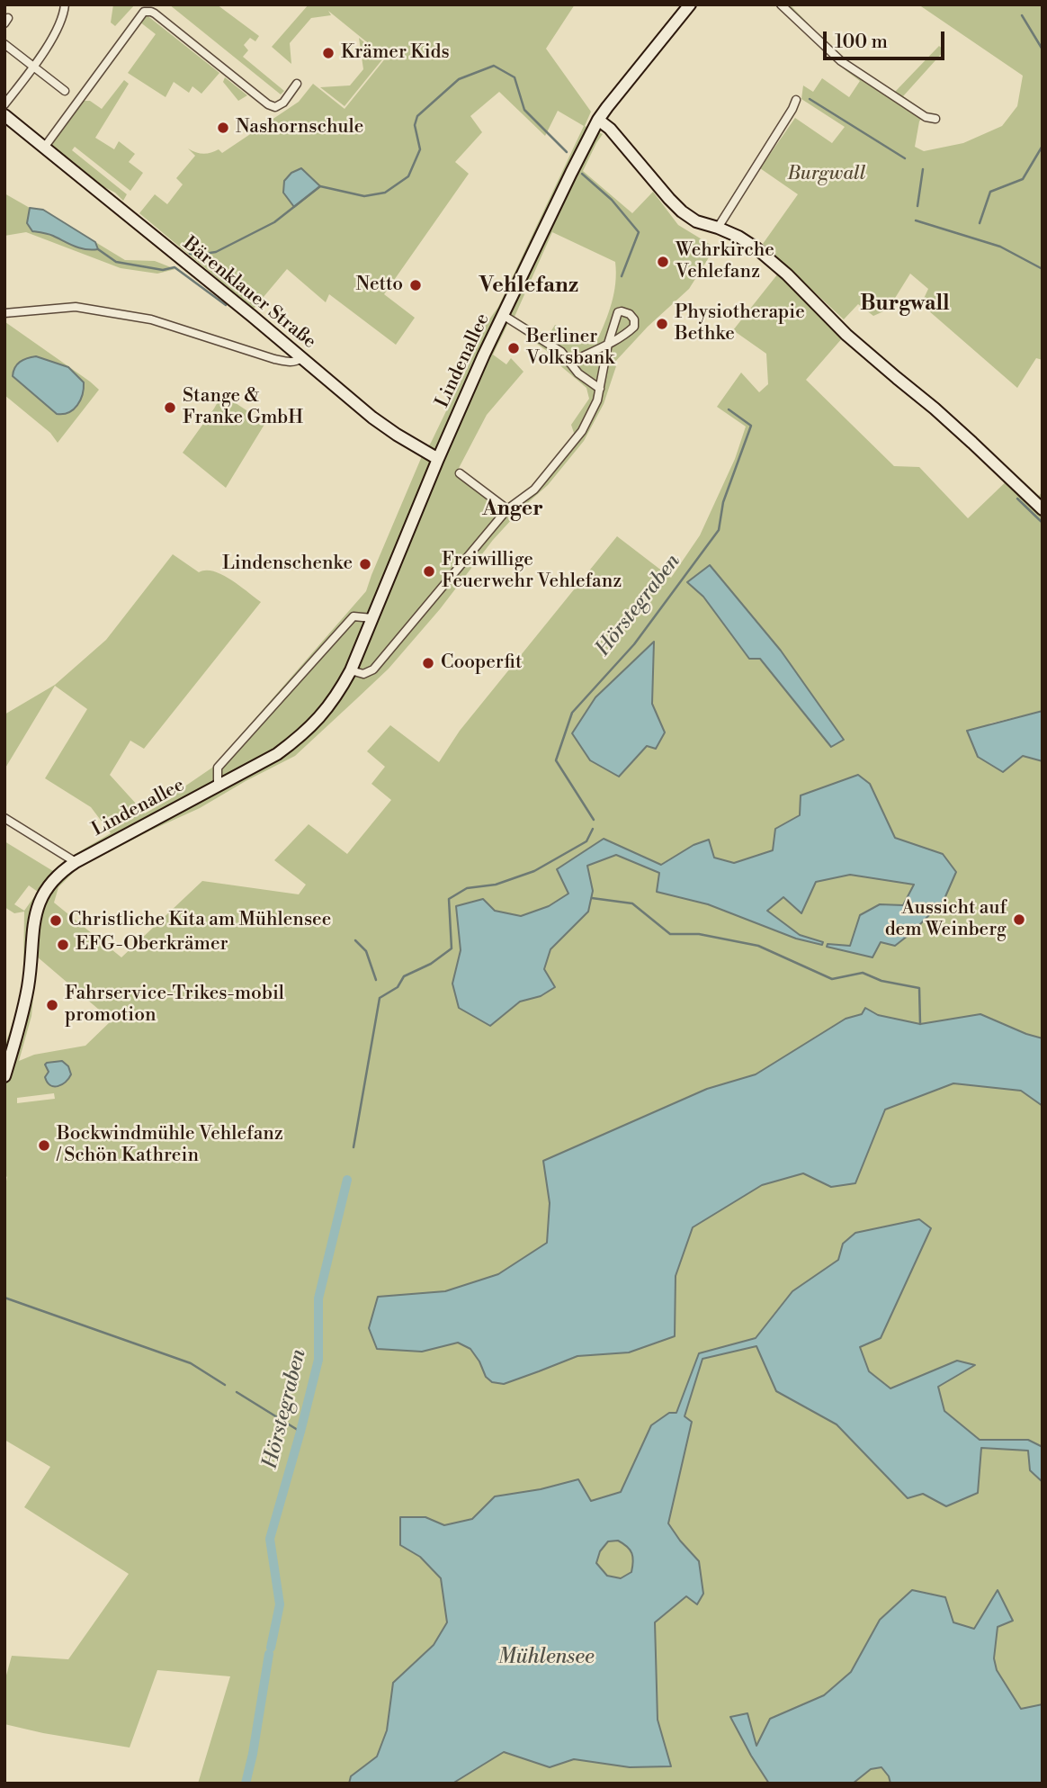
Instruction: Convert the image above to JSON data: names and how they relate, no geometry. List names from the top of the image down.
{
  "streets": {
    "main road": ["Bärenklauer Straße", "Lindenallee"]
  },
  "crossings": [
    ["Bärenklauer Straße", "Lindenallee"]
  ],
  "districts": ["Vehlefanz", "Burgwall", "Anger"],
  "water": ["Hörstegraben", "Mühlensee"],
  "parks": ["Burgwall"],
  "places": [
    "Krämer Kids",
    "Nashornschule",
    "Wehrkirche Vehlefanz",
    "Netto",
    "Physiotherapie Bethke",
    "Berliner Volksbank",
    "Stange & Franke GmbH",
    "Lindenschenke",
    "Freiwillige Feuerwehr Vehlefanz",
    "Cooperfit",
    "Aussicht auf dem Weinberg",
    "Christliche Kita am Mühlensee",
    "EFG-Oberkrämer",
    "Fahrservice-Trikes-mobil promotion",
    "Bockwindmühle Vehlefanz / Schön Kathrein"
  ],
  "scale_bar": "100 m"
}
